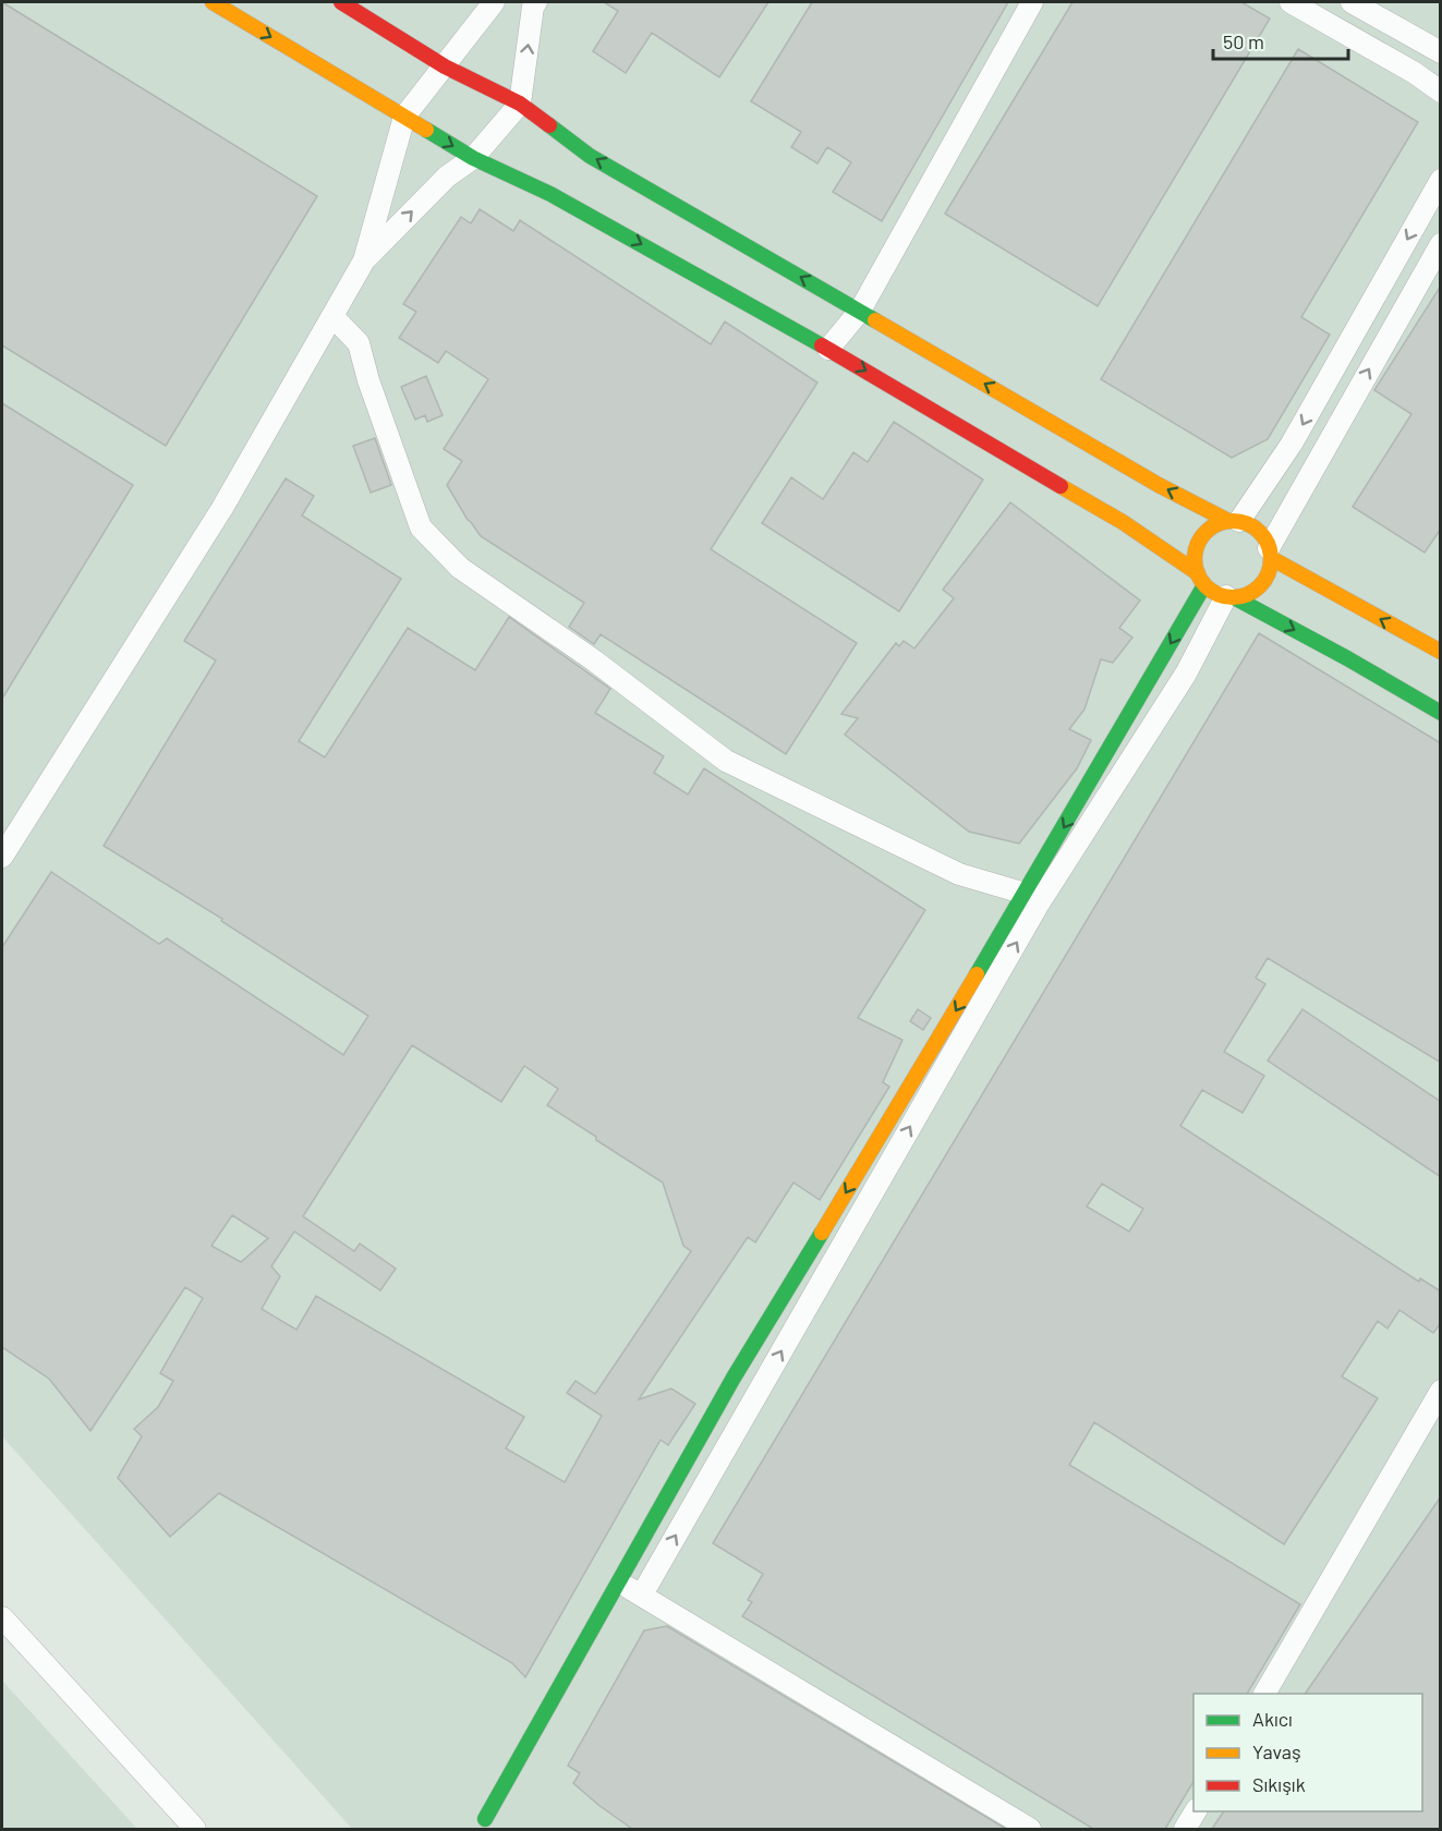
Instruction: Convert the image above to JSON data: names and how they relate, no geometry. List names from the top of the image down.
{
  "legend": ["Akıcı", "Yavaş", "Sıkışık"],
  "scale_bar": "50 m"
}
